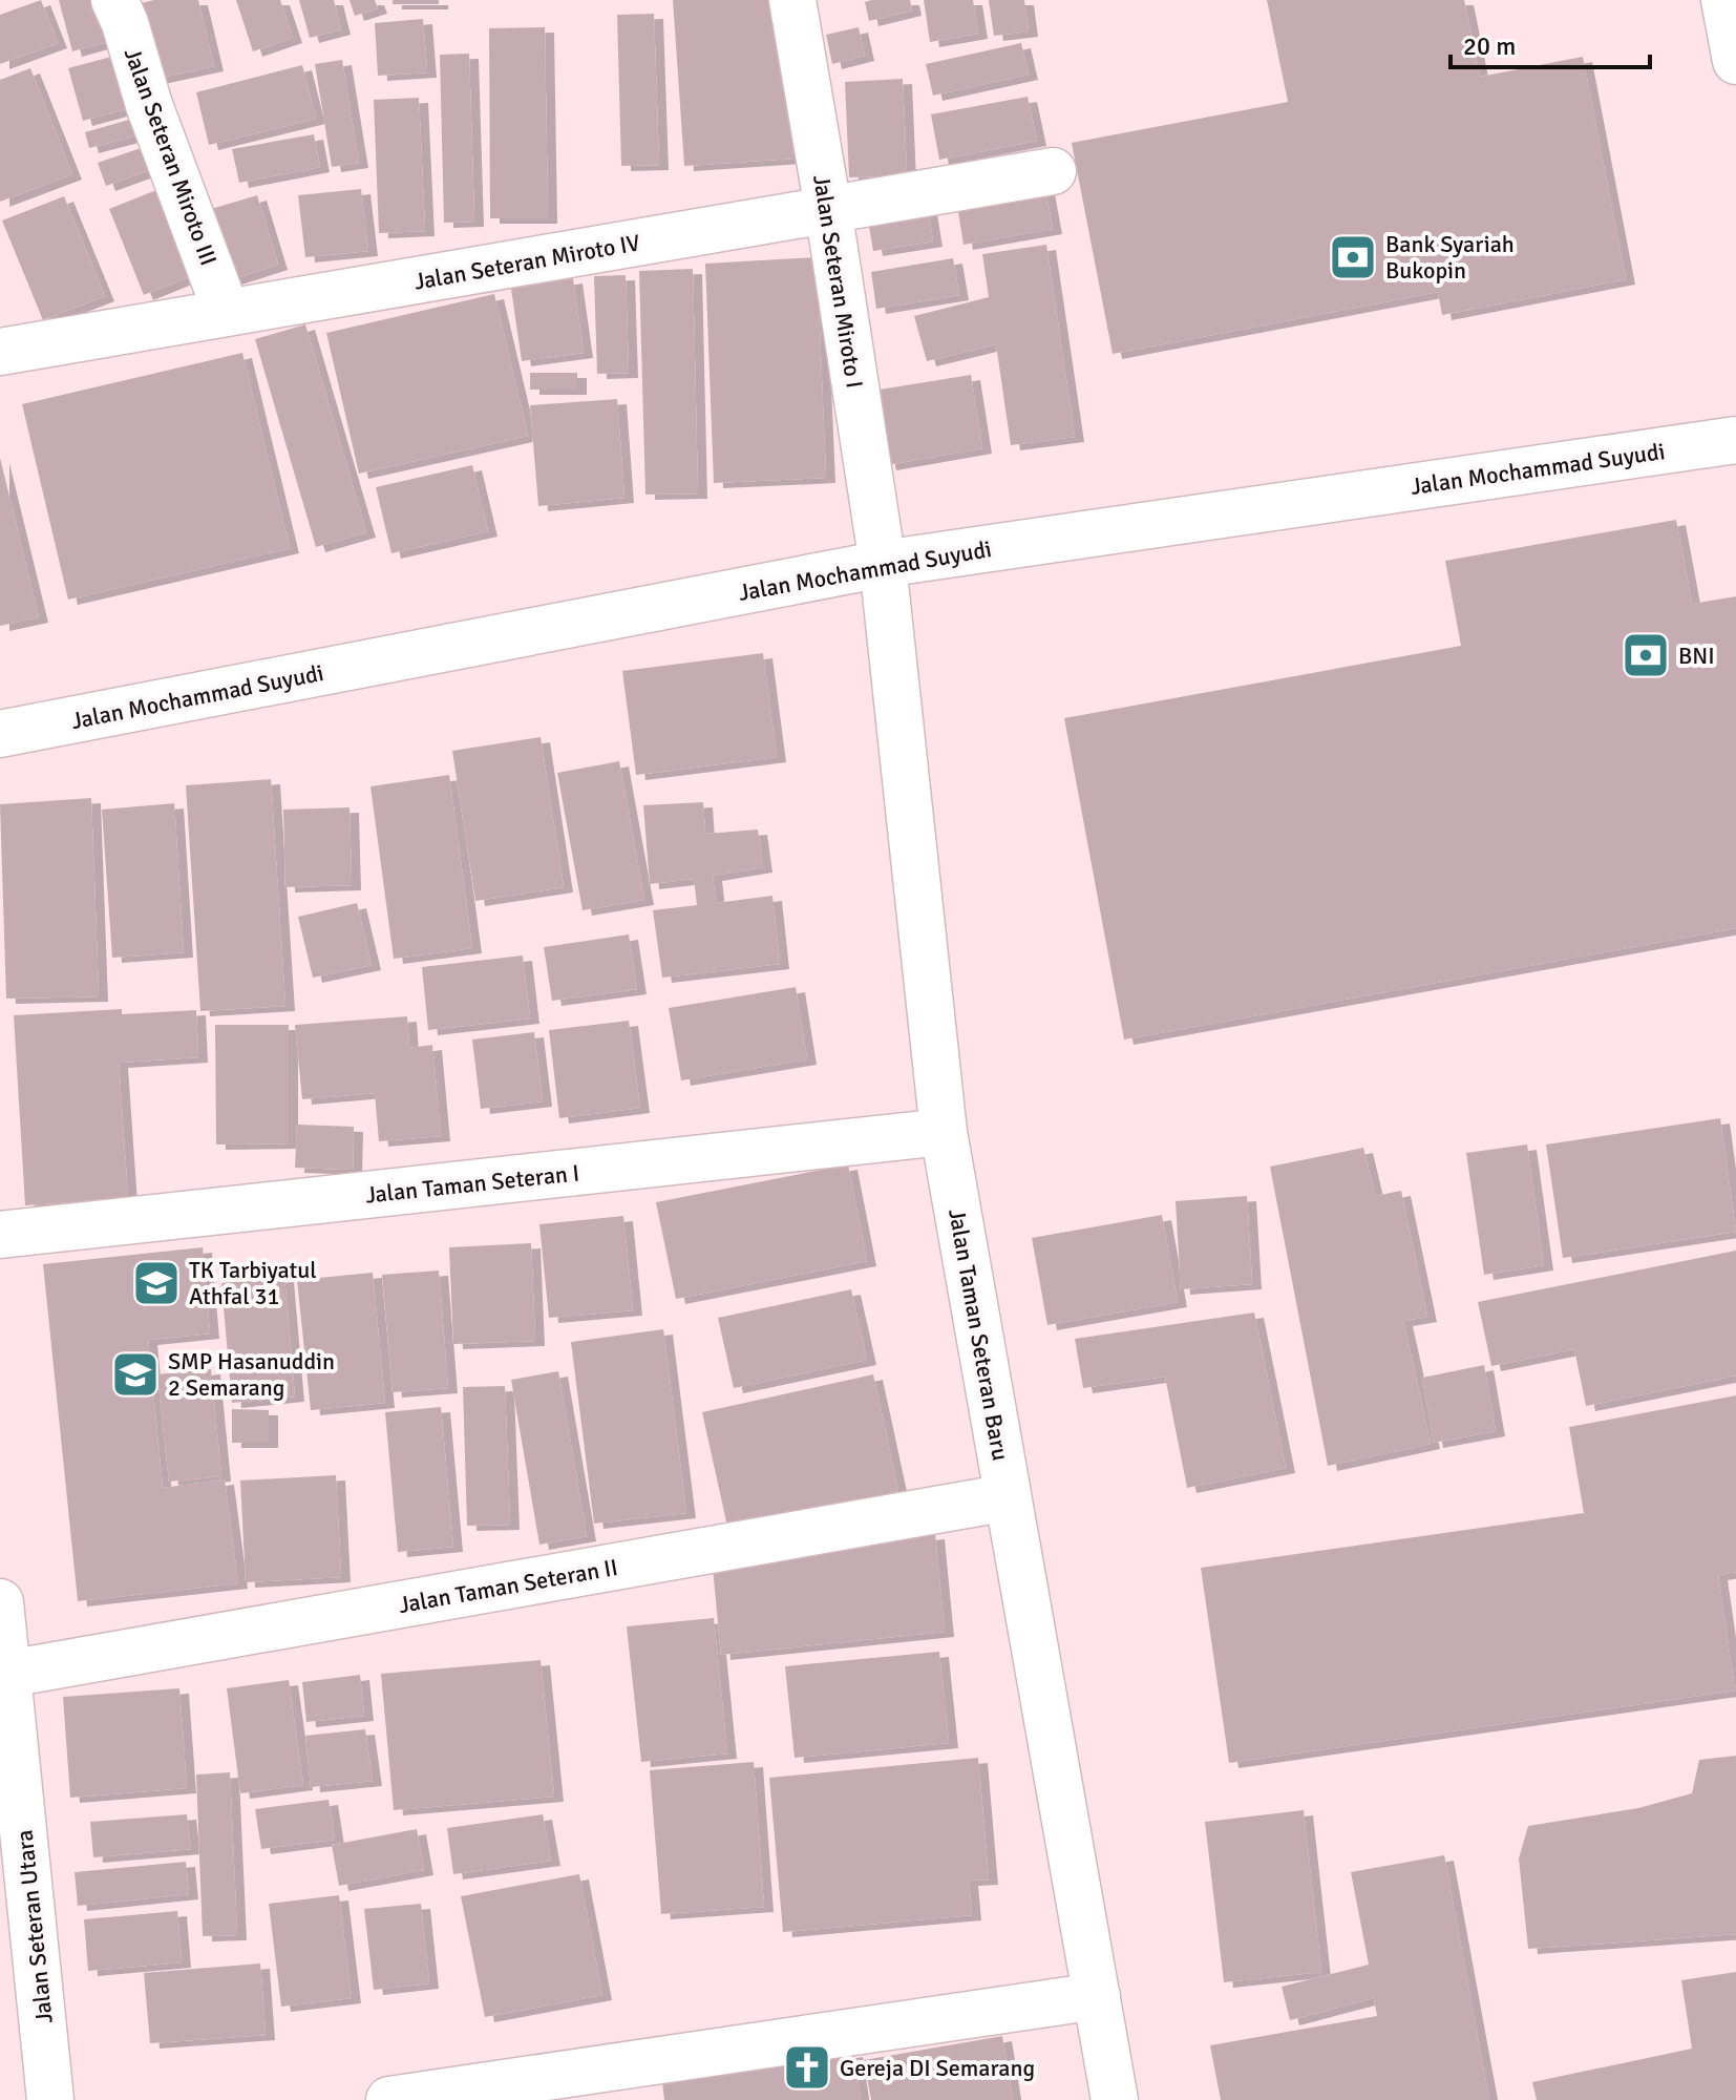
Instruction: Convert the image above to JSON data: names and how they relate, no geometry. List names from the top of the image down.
{
  "streets": {
    "street": [
      "Jalan Seteran Miroto III",
      "Jalan Seteran Miroto IV",
      "Jalan Seteran Miroto I",
      "Jalan Mochammad Suyudi",
      "Jalan Taman Seteran I",
      "Jalan Taman Seteran Baru",
      "Jalan Taman Seteran II",
      "Jalan Seteran Utara"
    ]
  },
  "crossings": [
    ["Jalan Seteran Miroto III", "Jalan Seteran Miroto IV"],
    ["Jalan Seteran Miroto IV", "Jalan Seteran Miroto I"],
    ["Jalan Seteran Miroto I", "Jalan Mochammad Suyudi"],
    ["Jalan Seteran Miroto I", "Jalan Taman Seteran Baru"],
    ["Jalan Mochammad Suyudi", "Jalan Taman Seteran Baru"],
    ["Jalan Taman Seteran I", "Jalan Taman Seteran Baru"],
    ["Jalan Taman Seteran Baru", "Jalan Taman Seteran II"],
    ["Jalan Taman Seteran II", "Jalan Seteran Utara"]
  ],
  "places": {
    "bank": ["Bank Syariah Bukopin", "BNI"],
    "school or university": ["TK Tarbiyatul Athfal 31", "SMP Hasanuddin 2 Semarang"],
    "church": ["Gereja DI Semarang"]
  },
  "scale_bar": "20 m"
}
